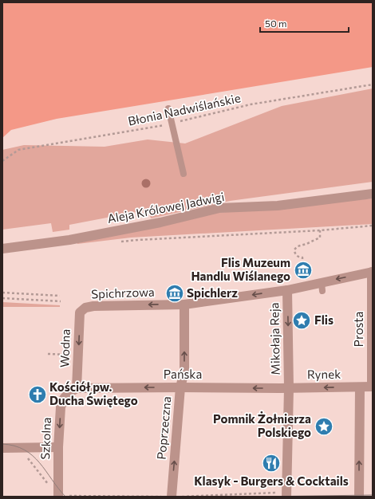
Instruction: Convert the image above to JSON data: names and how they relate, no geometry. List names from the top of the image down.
{
  "streets": {
    "street": [
      "Aleja Królowej Jadwigi",
      "Spichrzowa",
      "Prosta",
      "Mikołaja Reja",
      "Wodna",
      "Pańska",
      "Rynek",
      "Poprzeczna",
      "Szkolna"
    ],
    "path": ["Błonia Nadwiślańskie"]
  },
  "crossings": [
    ["Spichrzowa", "Prosta"],
    ["Spichrzowa", "Mikołaja Reja"],
    ["Spichrzowa", "Wodna"],
    ["Spichrzowa", "Poprzeczna"],
    ["Prosta", "Rynek"],
    ["Mikołaja Reja", "Pańska"],
    ["Mikołaja Reja", "Rynek"],
    ["Wodna", "Pańska"],
    ["Wodna", "Szkolna"],
    ["Pańska", "Rynek"],
    ["Pańska", "Poprzeczna"],
    ["Pańska", "Szkolna"]
  ],
  "one_way": [
    "Spichrzowa",
    "Mikołaja Reja",
    "Wodna",
    "Pańska",
    "Rynek",
    "Poprzeczna",
    "Szkolna"
  ],
  "places": {
    "museum": ["Flis Muzeum Handlu Wiślanego", "Spichlerz"],
    "place": ["Flis", "Pomnik Żołnierza Polskiego"],
    "church": ["Kościół pw. Ducha Świętego"],
    "restaurant": ["Klasyk - Burgers & Cocktails"]
  },
  "scale_bar": "50 m"
}
